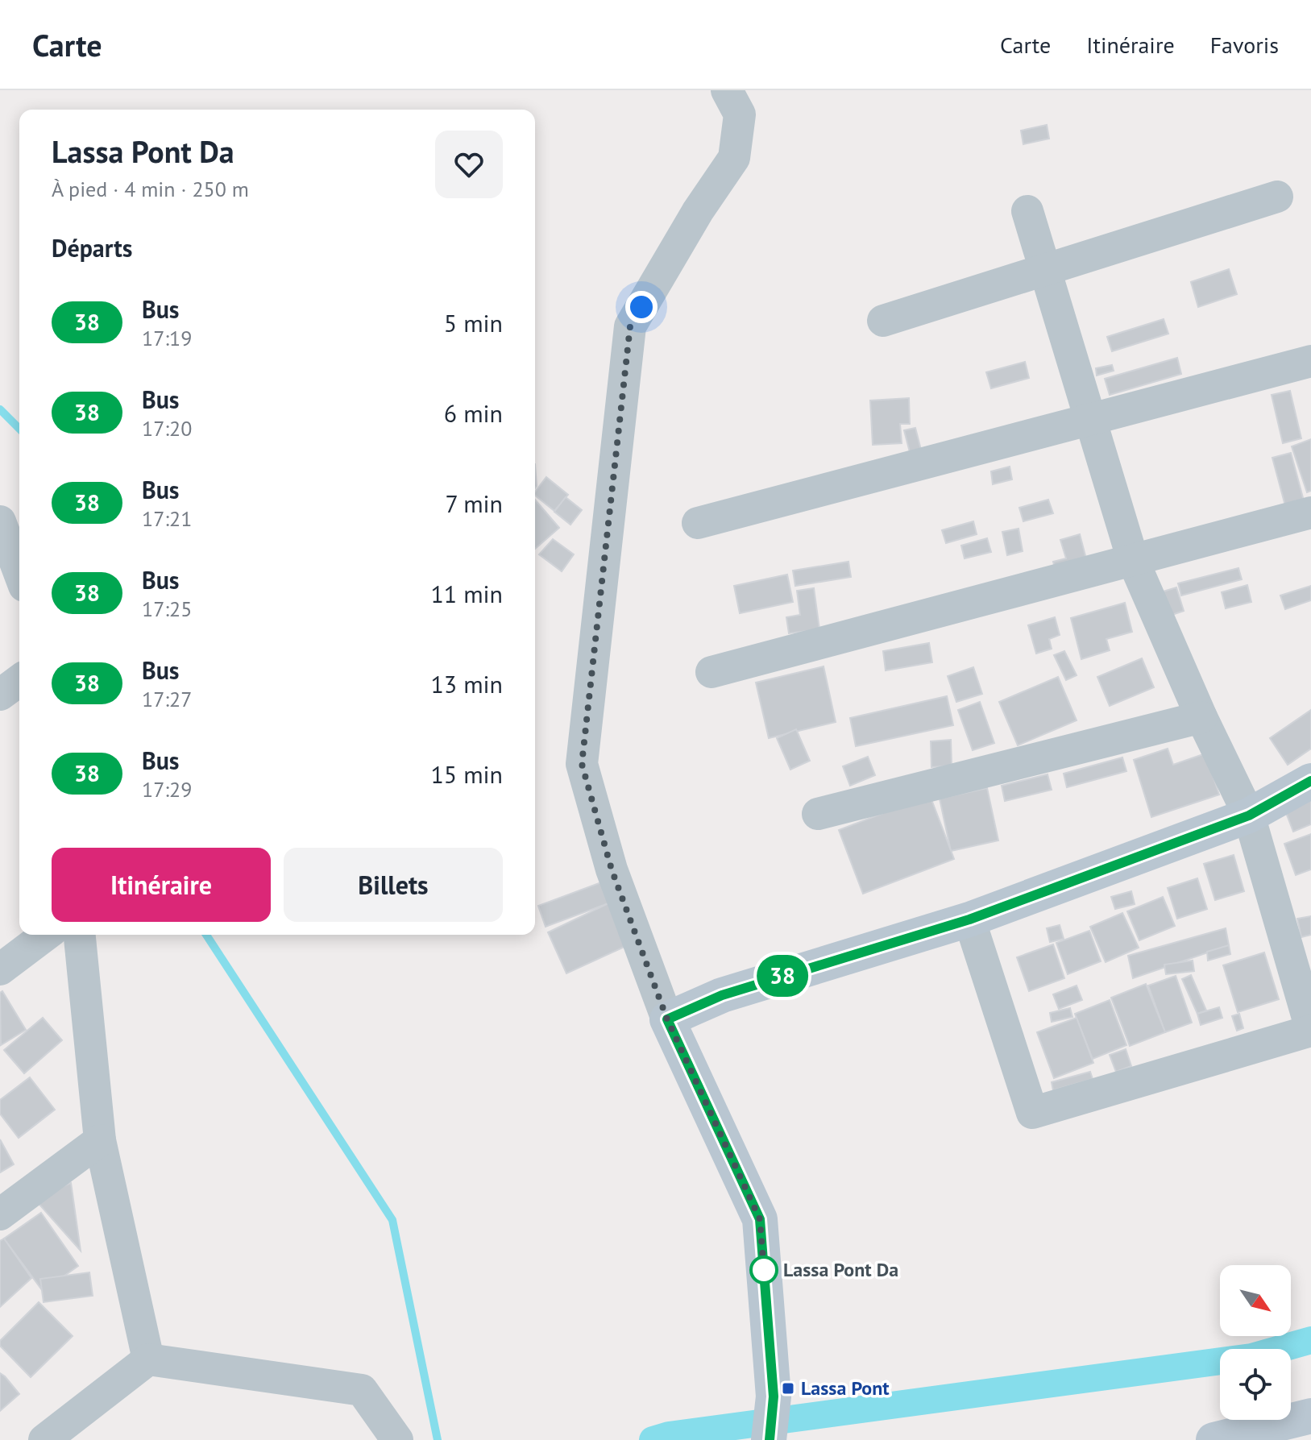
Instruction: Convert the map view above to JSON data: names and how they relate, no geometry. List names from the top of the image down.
{
  "places": {
    "other": ["Lassa Pont Da"],
    "transit": ["Lassa Pont"]
  },
  "lines": ["bus line 38"],
  "north": "bottom right",
  "page": {
    "header": "Carte",
    "nav": ["Carte", "Itinéraire", "Favoris"],
    "on_map": "38",
    "heading": [
      ["Lassa Pont Da", "À pied · 4 min · 250 m"],
      "Départs"
    ],
    "list": [
      {
        "mark": "38",
        "name": "Bus",
        "note": "17:19",
        "value": "5 min"
      },
      {
        "mark": "38",
        "name": "Bus",
        "note": "17:20",
        "value": "6 min"
      },
      {
        "mark": "38",
        "name": "Bus",
        "note": "17:21",
        "value": "7 min"
      },
      {
        "mark": "38",
        "name": "Bus",
        "note": "17:25",
        "value": "11 min"
      },
      {
        "mark": "38",
        "name": "Bus",
        "note": "17:27",
        "value": "13 min"
      },
      {
        "mark": "38",
        "name": "Bus",
        "note": "17:29",
        "value": "15 min"
      }
    ],
    "buttons": ["Itinéraire", "Billets"]
  }
}
